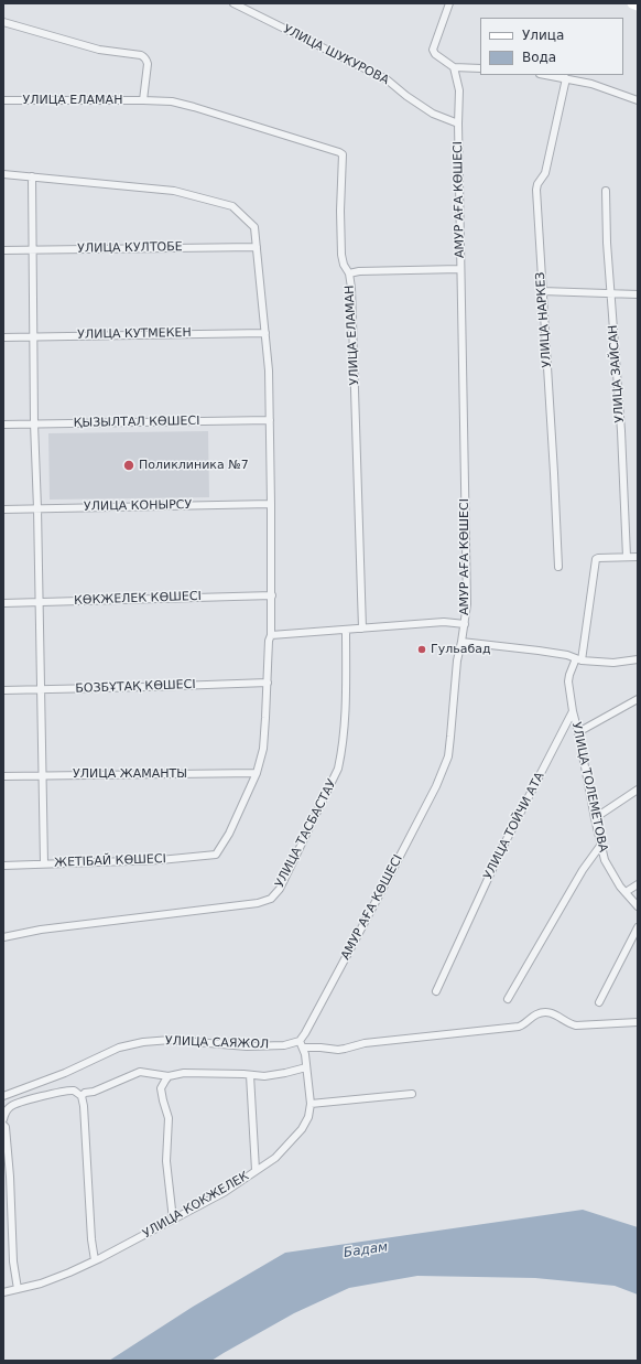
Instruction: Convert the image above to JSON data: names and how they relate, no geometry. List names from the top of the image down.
{
  "streets": {
    "street": [
      "УЛИЦА ШУКУРОВА",
      "УЛИЦА ЕЛАМАН",
      "АМУР АҒА КӨШЕСІ",
      "УЛИЦА КУЛТОБЕ",
      "УЛИЦА НАРКЕЗ",
      "УЛИЦА КУТМЕКЕН",
      "УЛИЦА ЗАЙСАН",
      "ҚЫЗЫЛТАЛ КӨШЕСІ",
      "УЛИЦА КОНЫРСУ",
      "КӨКЖЕЛЕК КӨШЕСІ",
      "БОЗБҰТАҚ КӨШЕСІ",
      "УЛИЦА ЖАМАНТЫ",
      "УЛИЦА ТОЛЕМЕТОВА",
      "УЛИЦА ТОЙЧИ АТА",
      "УЛИЦА ТАСБАСТАУ",
      "ЖЕТІБАЙ КӨШЕСІ",
      "УЛИЦА САЯЖОЛ",
      "УЛИЦА КОКЖЕЛЕК"
    ]
  },
  "crossings": [
    ["УЛИЦА ШУКУРОВА", "АМУР АҒА КӨШЕСІ"],
    ["АМУР АҒА КӨШЕСІ", "УЛИЦА САЯЖОЛ"],
    ["АМУР АҒА КӨШЕСІ", "УЛИЦА КОКЖЕЛЕК"],
    ["УЛИЦА ЖАМАНТЫ", "ЖЕТІБАЙ КӨШЕСІ"],
    ["УЛИЦА ТОЛЕМЕТОВА", "УЛИЦА ТОЙЧИ АТА"],
    ["УЛИЦА САЯЖОЛ", "УЛИЦА КОКЖЕЛЕК"]
  ],
  "water": ["Бадам"],
  "places": ["Поликлиника №7", "Гульабад"],
  "legend": ["Улица", "Вода"]
}
